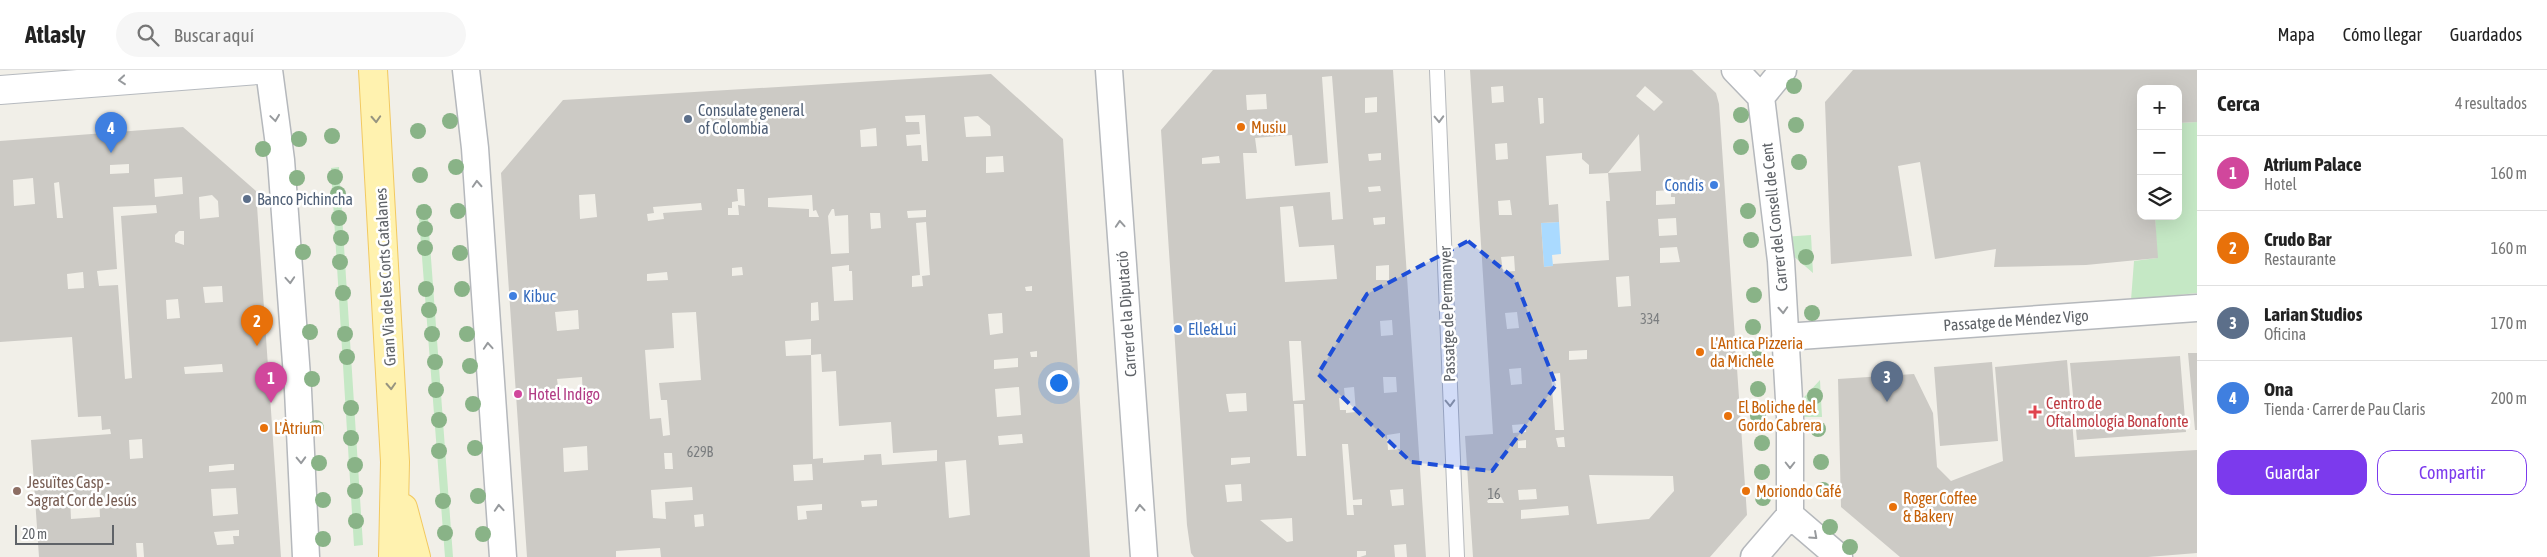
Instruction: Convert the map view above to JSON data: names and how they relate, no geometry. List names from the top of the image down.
{
  "streets": {
    "main road": ["Gran Via de les Corts Catalanes"],
    "street": ["Carrer del Consell de Cent", "Carrer de la Diputació", "Passatge de Méndez Vigo"],
    "lane": ["Passatge de Permanyer"]
  },
  "crossings": [
    ["Carrer del Consell de Cent", "Passatge de Méndez Vigo"]
  ],
  "one_way": [
    "Carrer del Consell de Cent",
    "Gran Via de les Corts Catalanes",
    "Carrer de la Diputació",
    "Passatge de Permanyer"
  ],
  "places": {
    "other": [
      "Consulate general of Colombia",
      "Musiu",
      "Condis",
      "Banco Pichincha",
      "Kibuc",
      "Elle&Lui",
      "L'Antica Pizzeria da Michele",
      "Hotel Indigo",
      "El Boliche del Gordo Cabrera",
      "L'Àtrium",
      "Jesuïtes Casp - Sagrat Cor de Jesús",
      "Moriondo Café",
      "Roger Coffee & Bakery"
    ],
    "health": ["Centro de Oftalmología Bonafonte"]
  },
  "house_numbers": ["334", "629B", "16"],
  "scale_bar": "20 m",
  "page": {
    "header": "Atlasly",
    "search": "Buscar aquí",
    "nav": ["Mapa", "Cómo llegar", "Guardados"],
    "heading": ["Cerca", "4 resultados"],
    "map_buttons": ["+", "−"],
    "pins": [
      "4",
      "2",
      "3",
      "1"
    ],
    "list": [
      {
        "mark": "1",
        "name": "Atrium Palace",
        "note": "Hotel",
        "value": "160 m"
      },
      {
        "mark": "2",
        "name": "Crudo Bar",
        "note": "Restaurante",
        "value": "160 m"
      },
      {
        "mark": "3",
        "name": "Larian Studios",
        "note": "Oficina",
        "value": "170 m"
      },
      {
        "mark": "4",
        "name": "Ona",
        "note": "Tienda · Carrer de Pau Claris",
        "value": "200 m"
      }
    ],
    "buttons": ["Guardar", "Compartir"],
    "scale": "20 m"
  }
}
